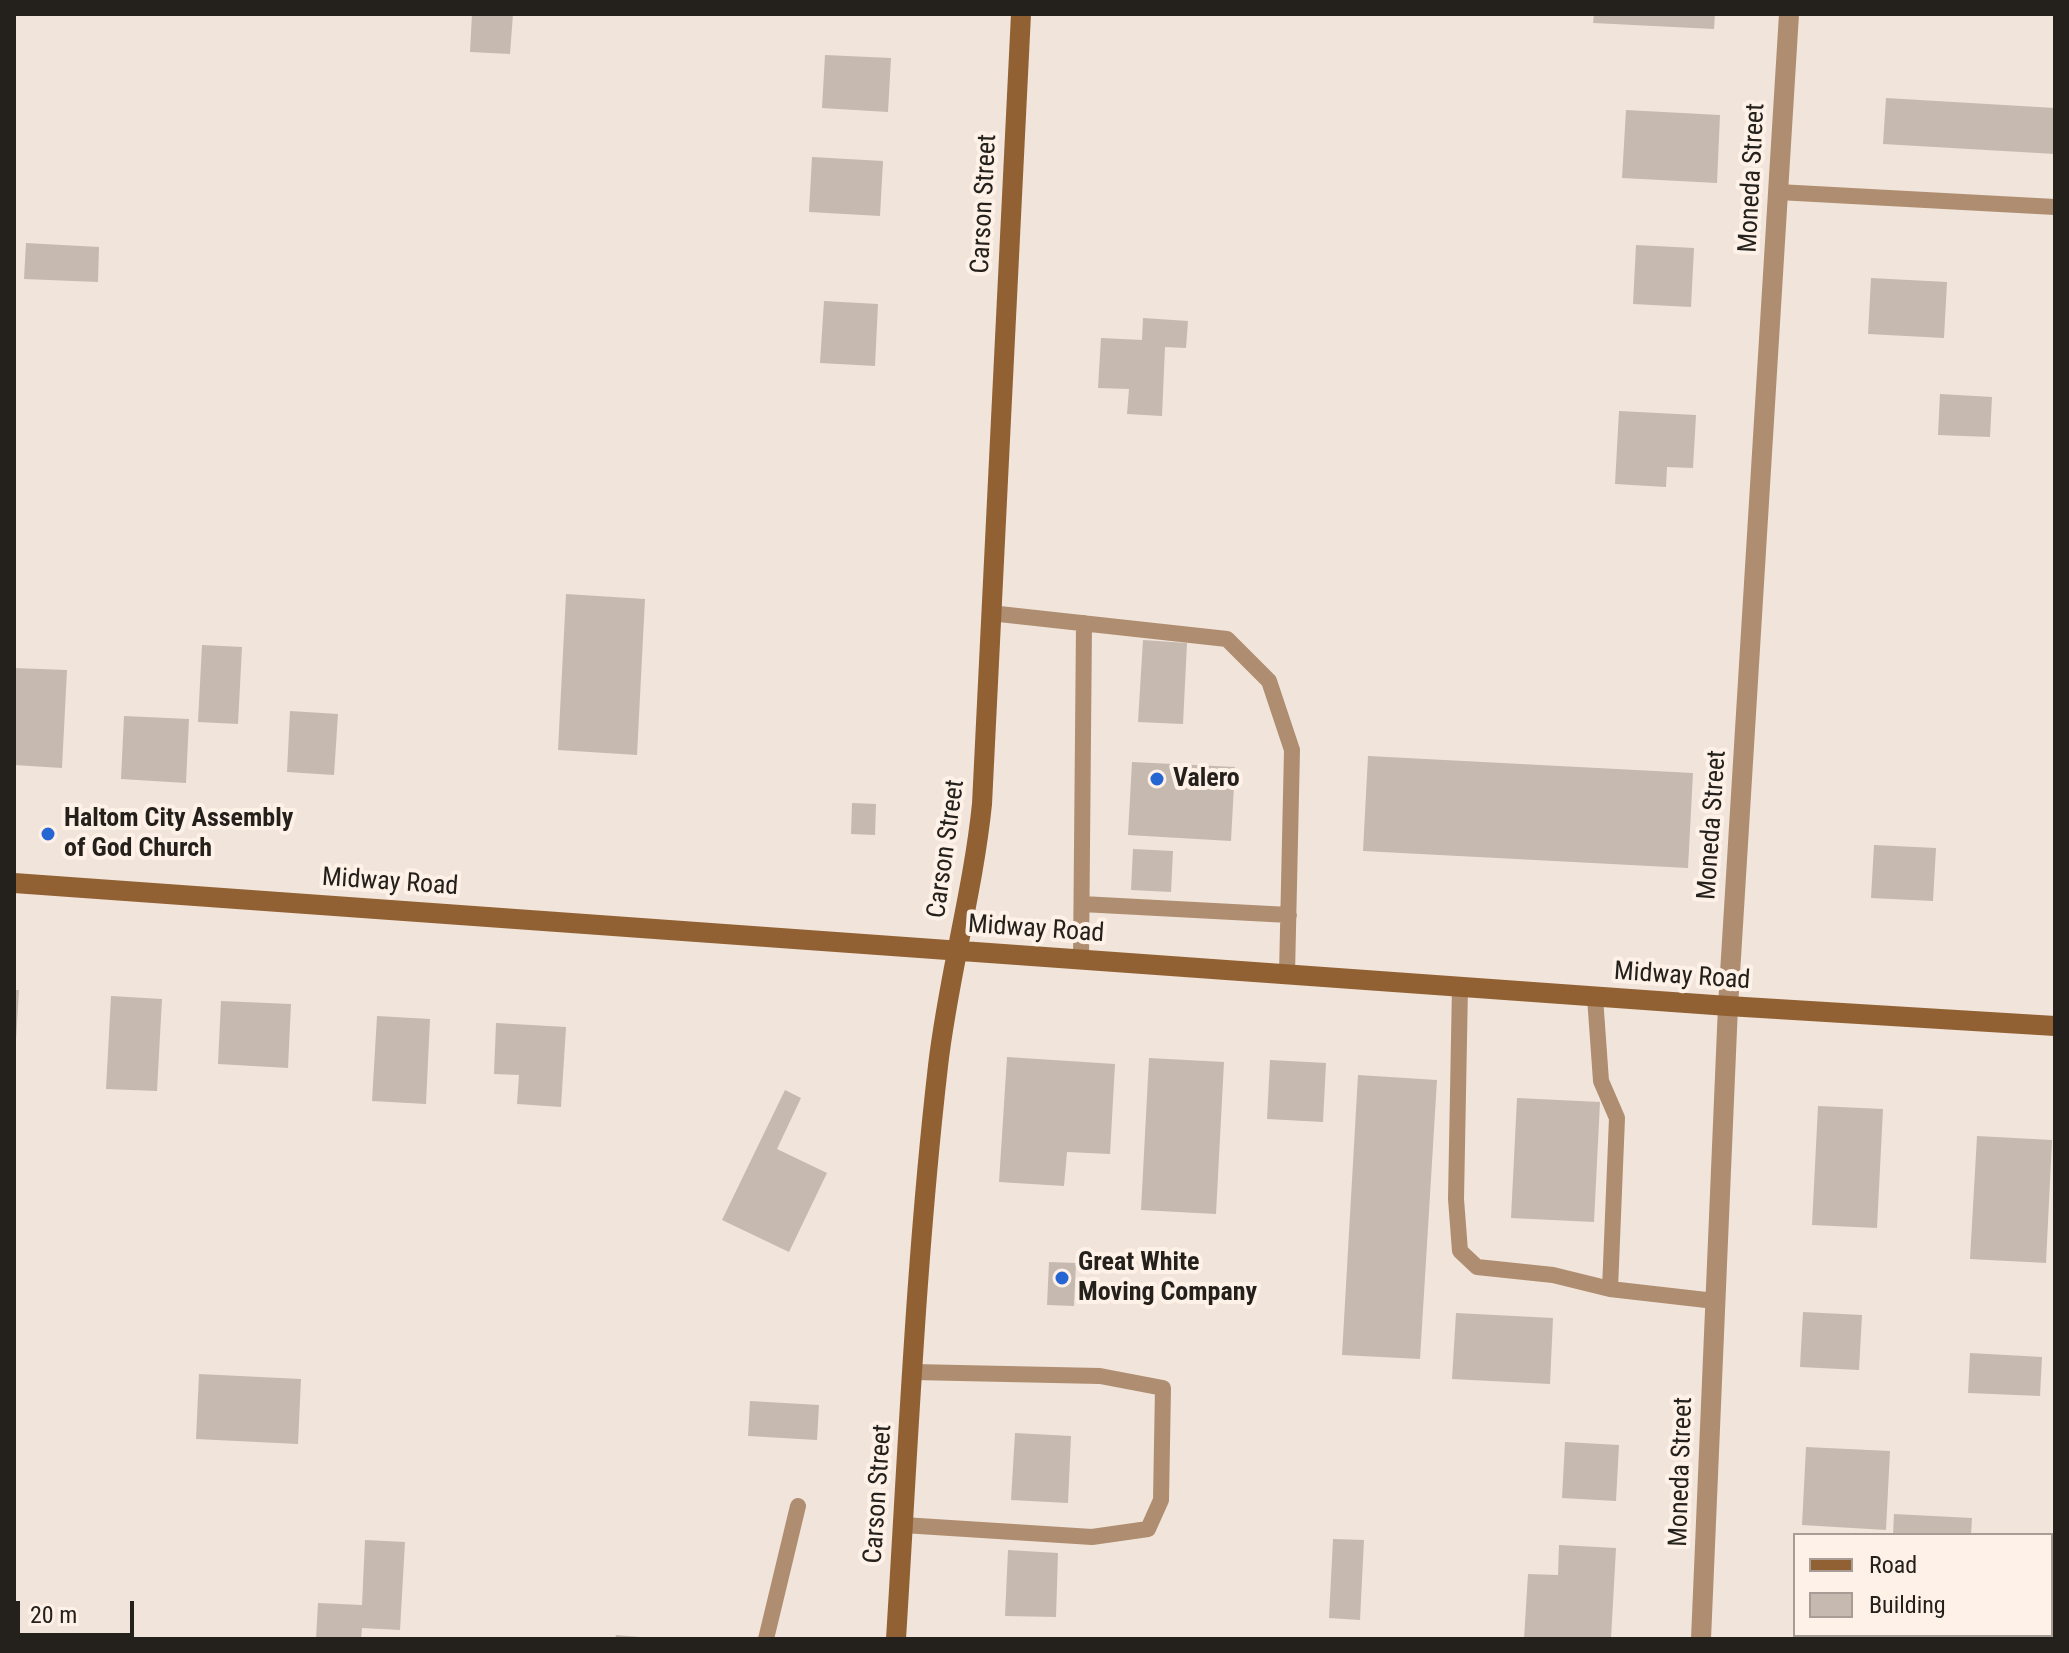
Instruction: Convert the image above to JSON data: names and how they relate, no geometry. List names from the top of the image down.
{
  "streets": {
    "main road": ["Carson Street", "Midway Road"],
    "street": ["Moneda Street"]
  },
  "crossings": [
    ["Moneda Street", "Midway Road"],
    ["Carson Street", "Midway Road"]
  ],
  "places": ["Valero", "Haltom City Assembly of God Church", "Great White Moving Company"],
  "legend": ["Road", "Building"],
  "scale_bar": "20 m"
}
